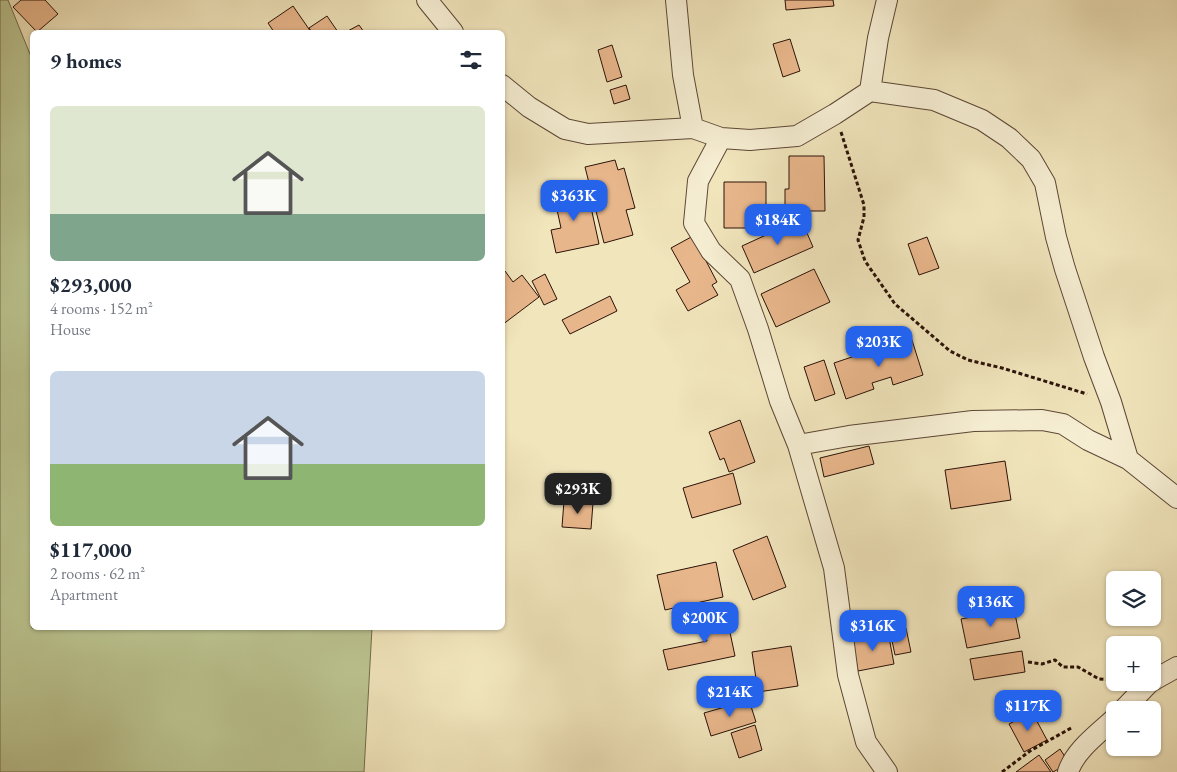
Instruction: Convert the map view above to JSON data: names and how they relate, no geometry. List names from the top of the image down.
{
  "page": {
    "heading": "9 homes",
    "list": [
      {
        "name": "$293,000",
        "note": "4 rooms · 152 m² · House"
      },
      {
        "name": "$117,000",
        "note": "2 rooms · 62 m² · Apartment"
      }
    ],
    "price": [
      "$363K",
      "$184K",
      "$203K",
      "$293K",
      "$136K",
      "$200K",
      "$316K",
      "$214K",
      "$117K"
    ],
    "map_buttons": ["+", "−"]
  }
}
